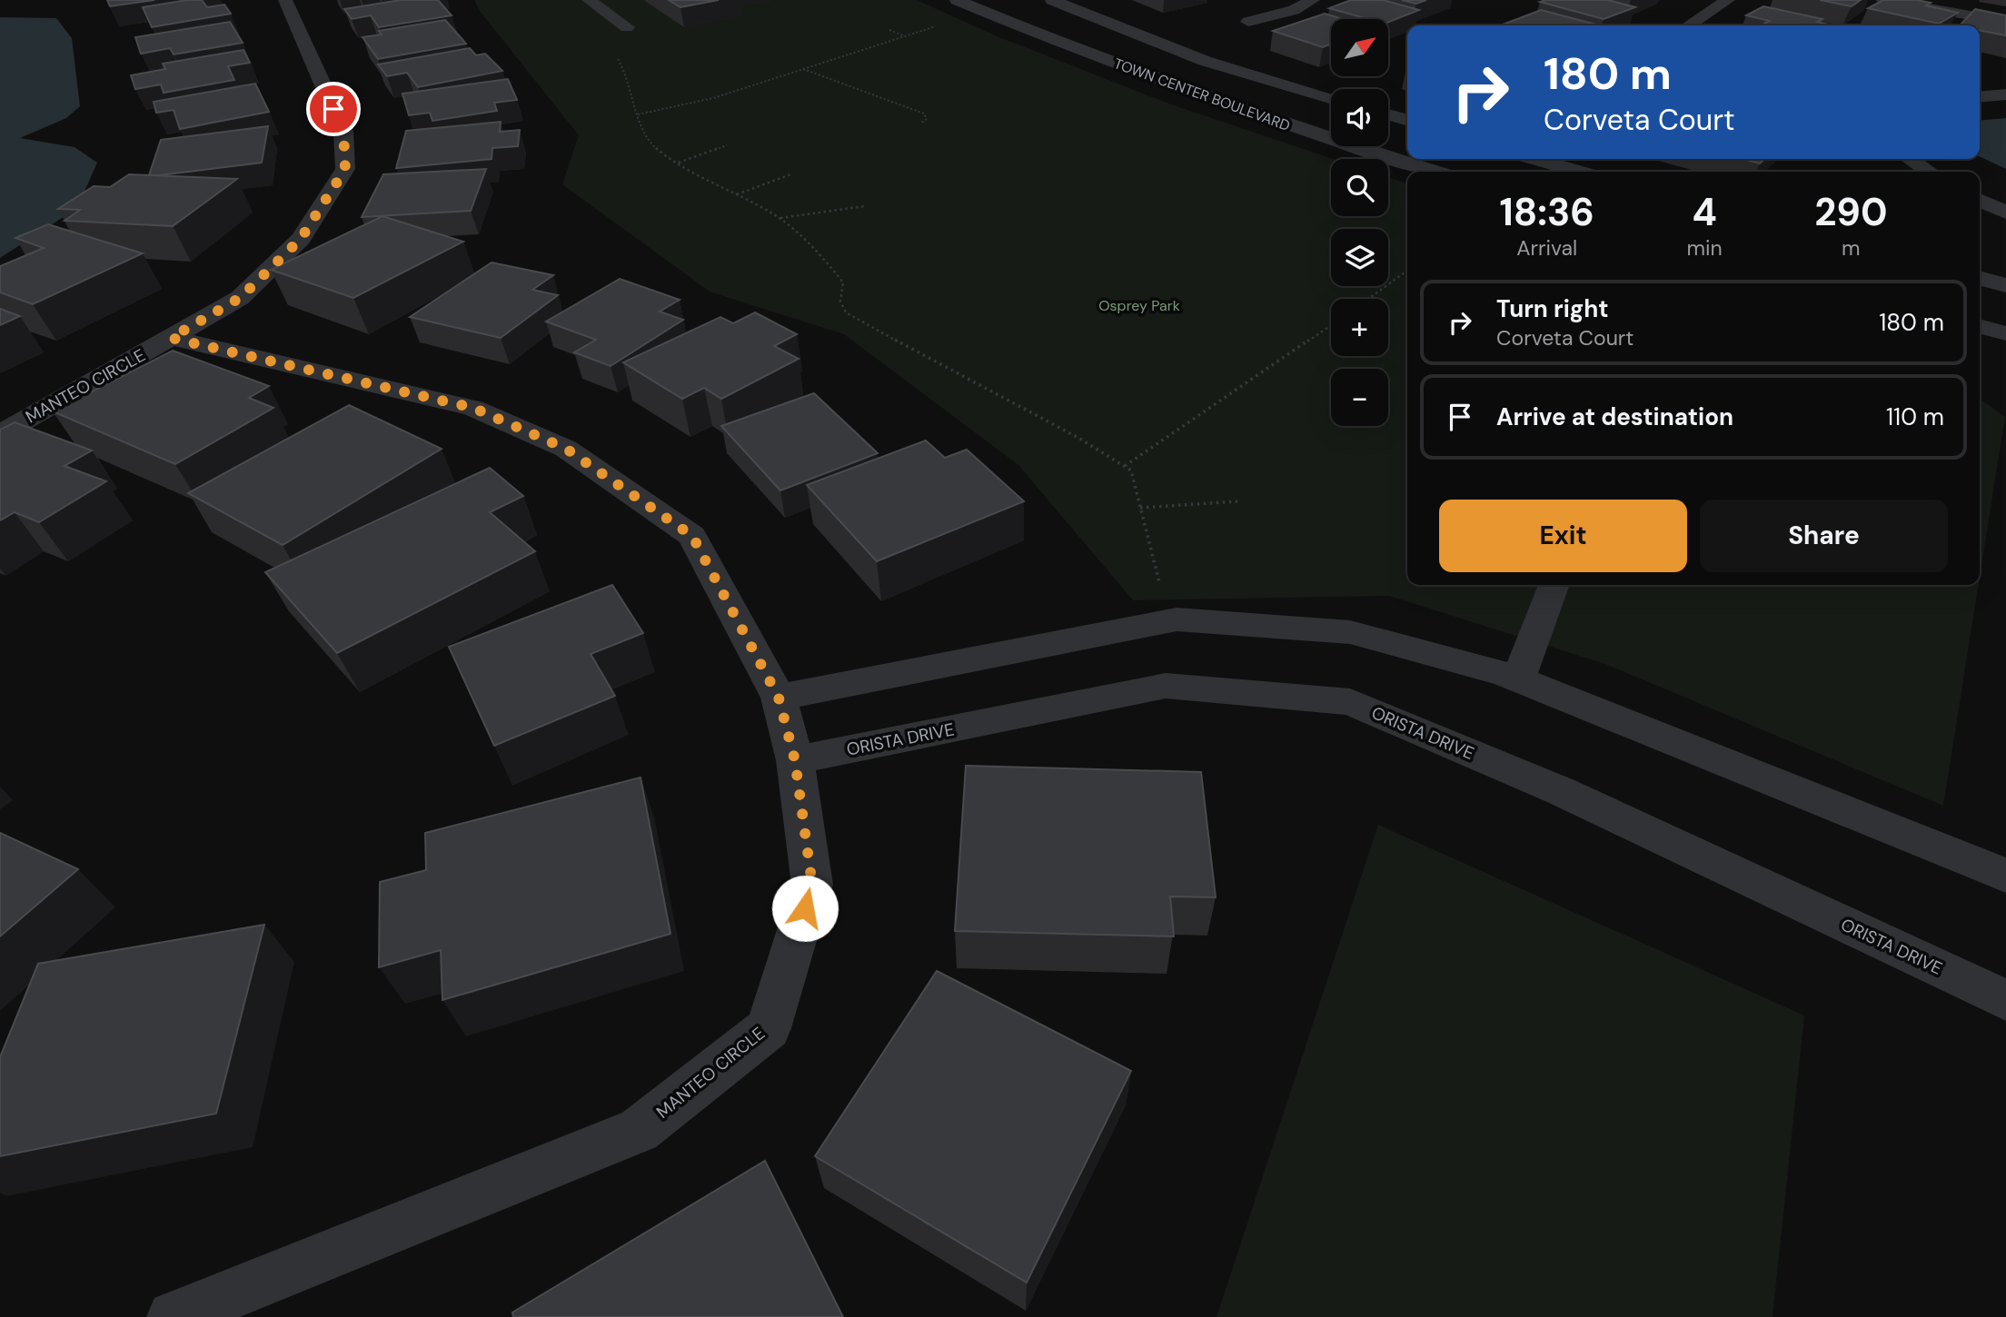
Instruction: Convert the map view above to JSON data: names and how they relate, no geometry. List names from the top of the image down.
{
  "streets": {
    "street": ["TOWN CENTER BOULEVARD", "MANTEO CIRCLE", "ORISTA DRIVE"]
  },
  "crossings": [
    ["MANTEO CIRCLE", "ORISTA DRIVE"]
  ],
  "parks": ["Osprey Park"],
  "north": "top right",
  "page": {
    "map_buttons": ["+", "−"],
    "turn": ["180 m", "Corveta Court"],
    "eta": [
      "18:36",
      "Arrival",
      "4",
      "min",
      "290",
      "m"
    ],
    "list": [
      {
        "name": "Turn right",
        "note": "Corveta Court",
        "value": "180 m"
      },
      {
        "name": "Arrive at destination",
        "value": "110 m"
      }
    ],
    "buttons": ["Exit", "Share"]
  }
}
